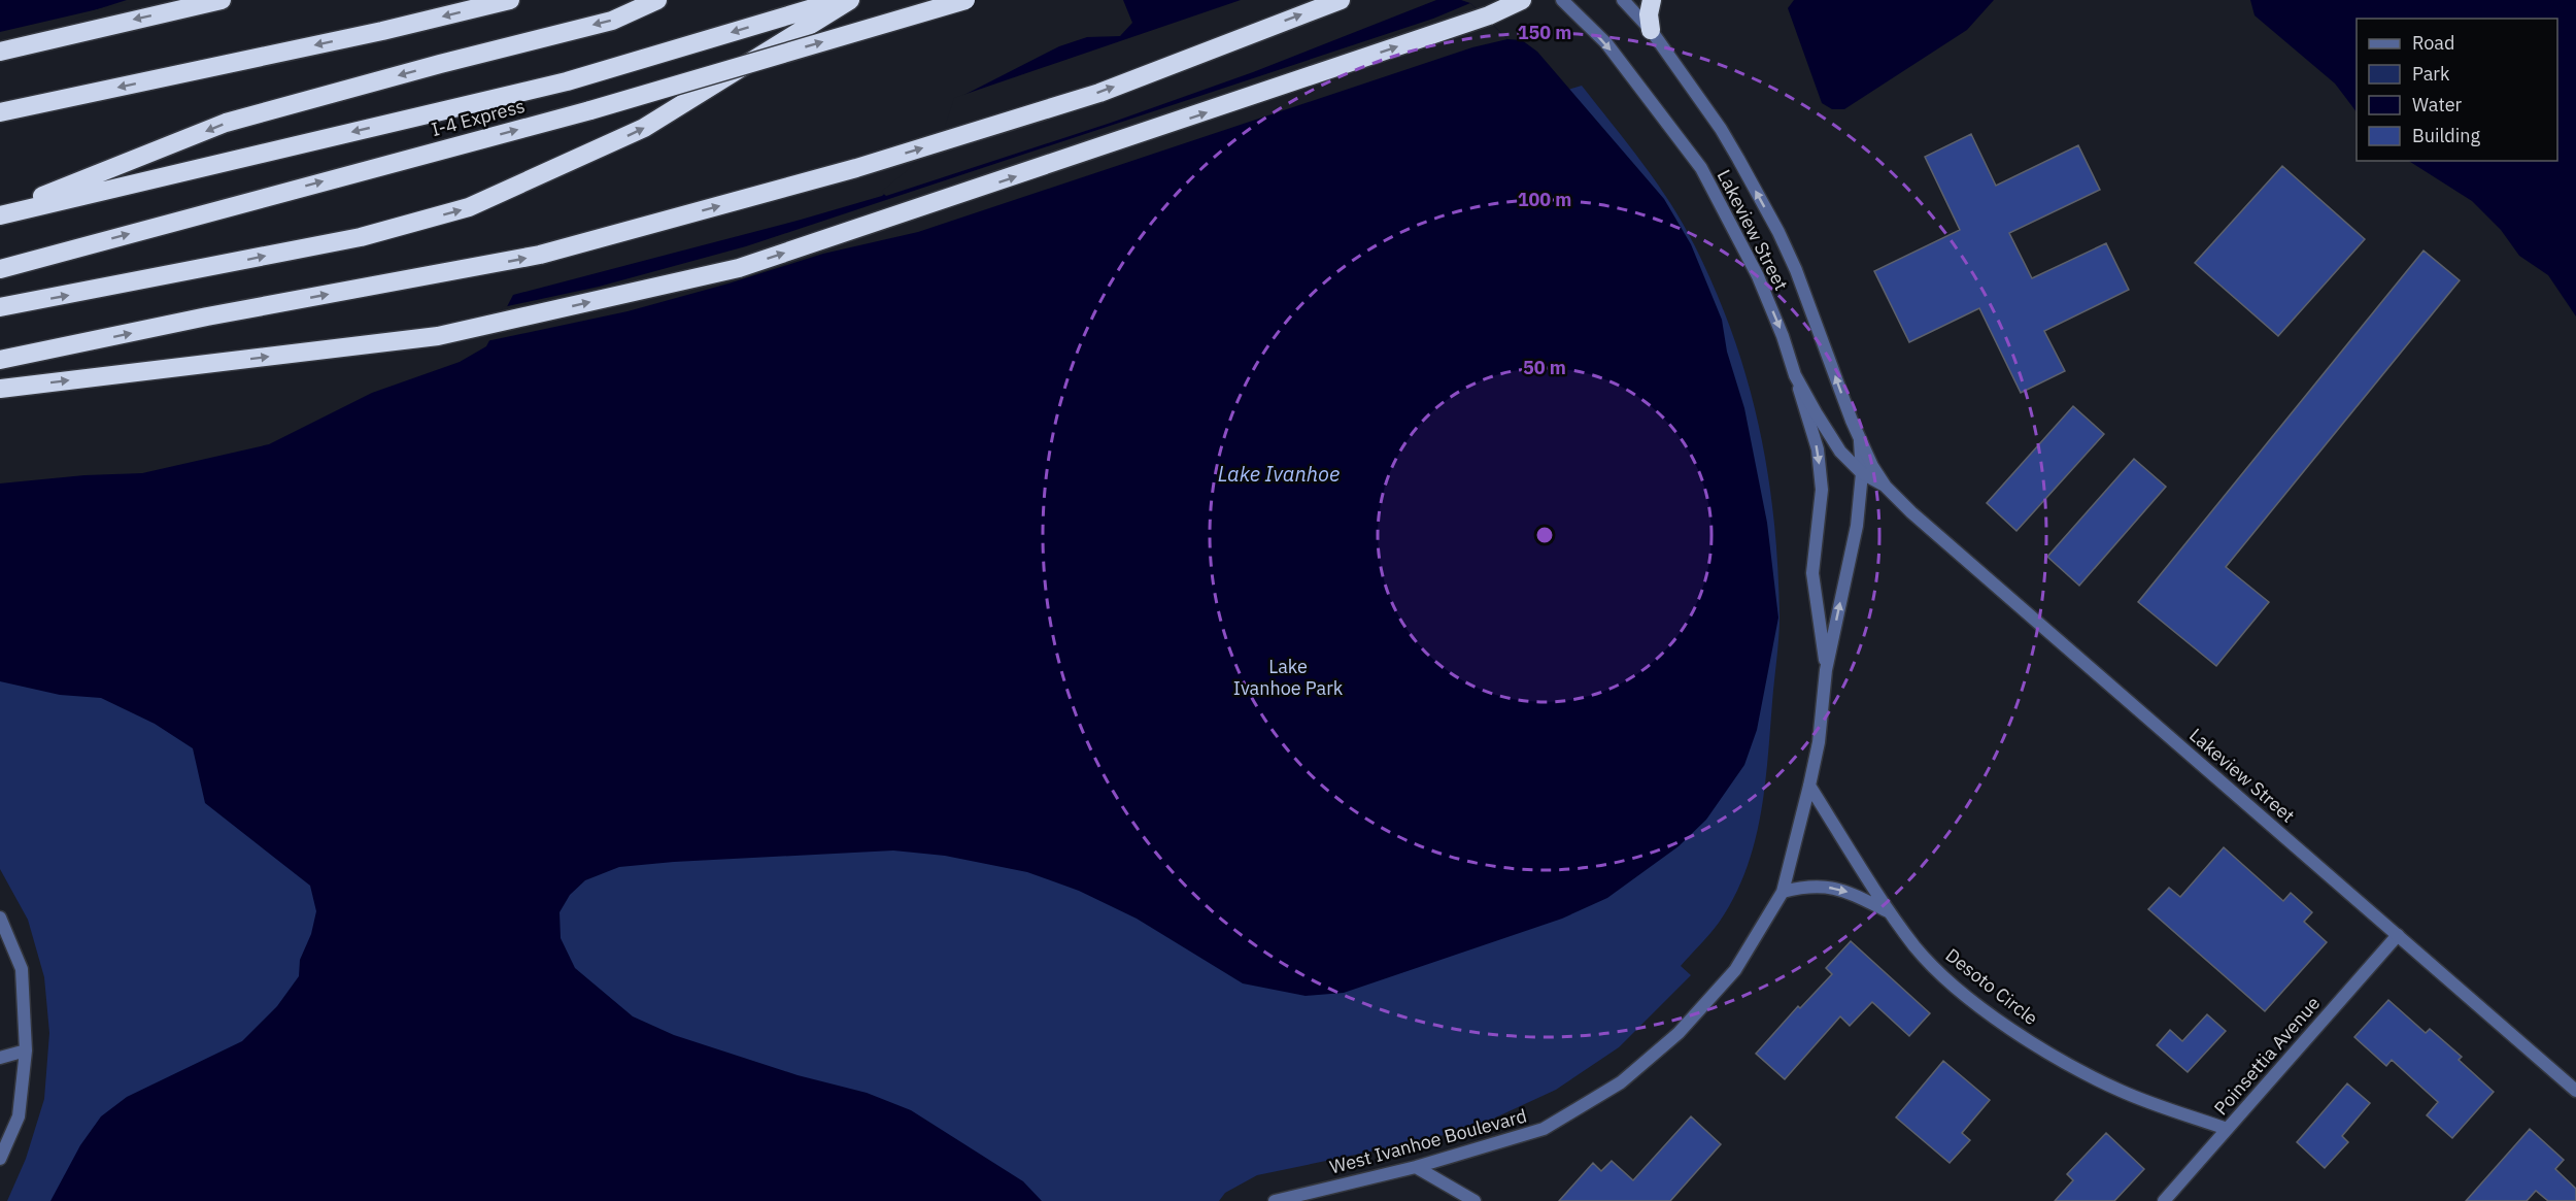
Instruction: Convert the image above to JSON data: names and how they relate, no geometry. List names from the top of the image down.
{
  "streets": {
    "highway": ["I-4 Express"],
    "street": [
      "Lakeview Street",
      "Desoto Circle",
      "Poinsettia Avenue",
      "West Ivanhoe Boulevard"
    ]
  },
  "crossings": [
    ["Lakeview Street", "Poinsettia Avenue"],
    ["Lakeview Street", "West Ivanhoe Boulevard"],
    ["Desoto Circle", "Poinsettia Avenue"],
    ["Desoto Circle", "West Ivanhoe Boulevard"]
  ],
  "water": ["Lake Ivanhoe"],
  "parks": ["Lake Ivanhoe Park"],
  "legend": [
    "Road",
    "Park",
    "Water",
    "Building"
  ],
  "rings": ["150 m", "100 m", "50 m"]
}
